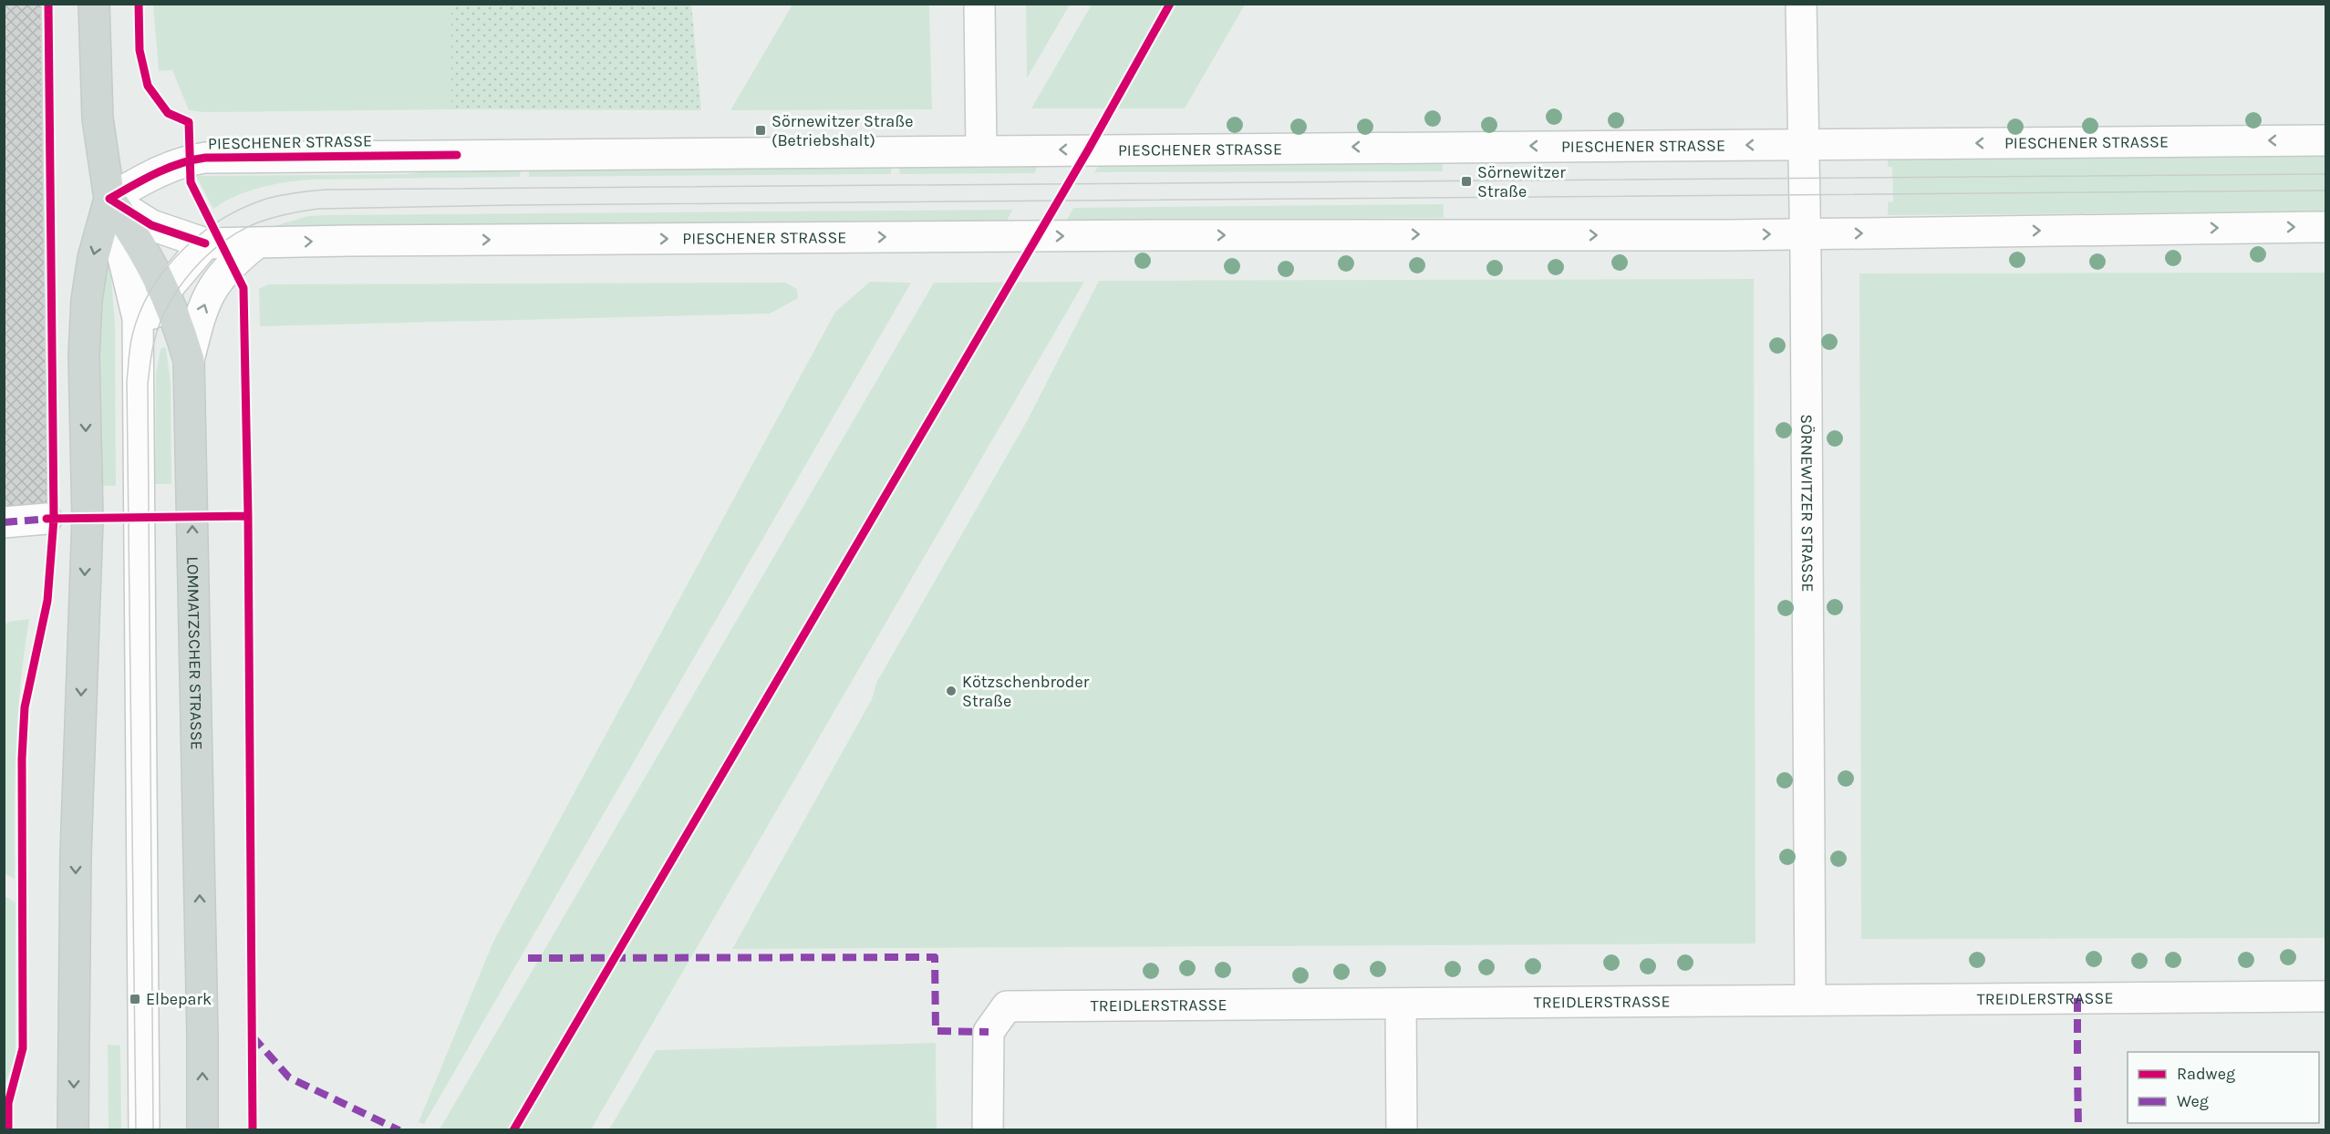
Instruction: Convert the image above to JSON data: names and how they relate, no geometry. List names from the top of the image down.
{
  "streets": {
    "main road": ["LOMMATZSCHER STRASSE"],
    "street": ["PIESCHENER STRASSE", "SÖRNEWITZER STRASSE", "TREIDLERSTRASSE"]
  },
  "crossings": [
    ["PIESCHENER STRASSE", "SÖRNEWITZER STRASSE"],
    ["PIESCHENER STRASSE", "LOMMATZSCHER STRASSE"],
    ["SÖRNEWITZER STRASSE", "TREIDLERSTRASSE"]
  ],
  "places": {
    "transit": ["Sörnewitzer Straße (Betriebshalt)", "Sörnewitzer Straße", "Elbepark"],
    "other": ["Kötzschenbroder Straße"]
  },
  "legend": ["Radweg", "Weg"]
}
